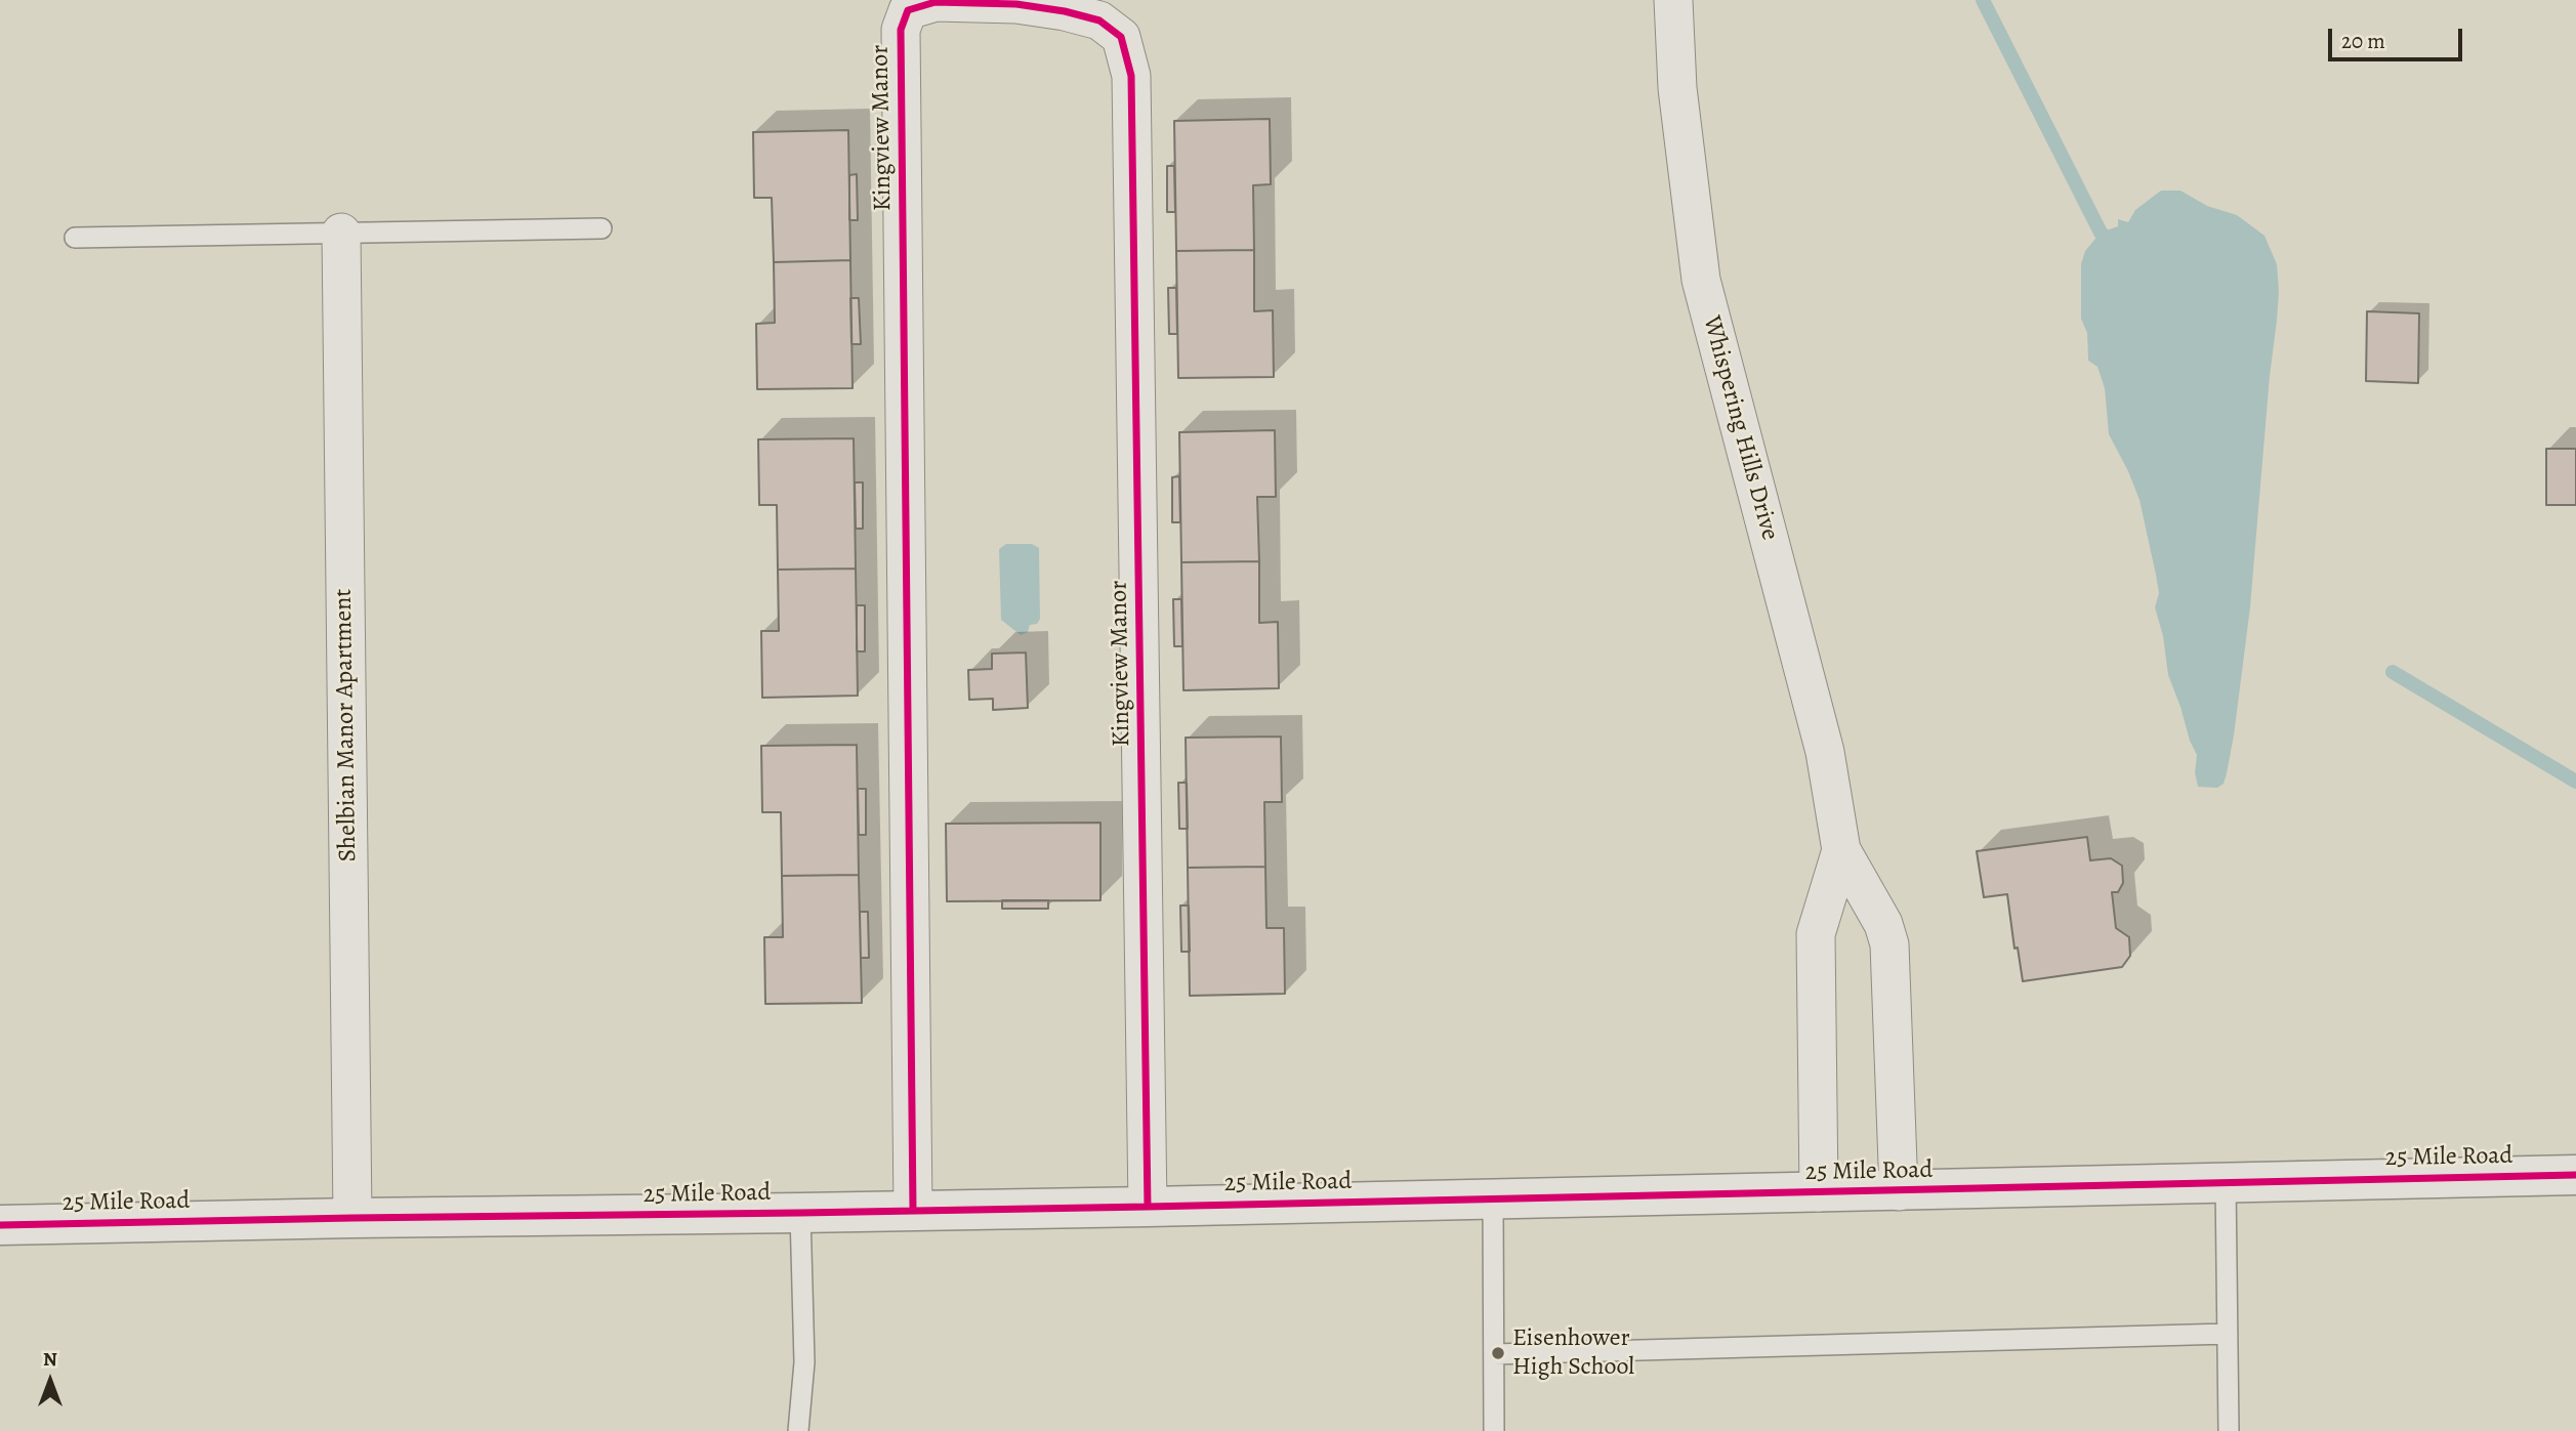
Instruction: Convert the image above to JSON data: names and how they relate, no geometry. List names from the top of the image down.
{
  "streets": {
    "street": [
      "Kingview Manor",
      "Whispering Hills Drive",
      "Shelbian Manor Apartment",
      "25 Mile Road"
    ]
  },
  "crossings": [
    ["Kingview Manor", "25 Mile Road"],
    ["Whispering Hills Drive", "25 Mile Road"],
    ["Shelbian Manor Apartment", "25 Mile Road"]
  ],
  "places": ["Eisenhower High School"],
  "scale_bar": "20 m",
  "north": "top"
}
